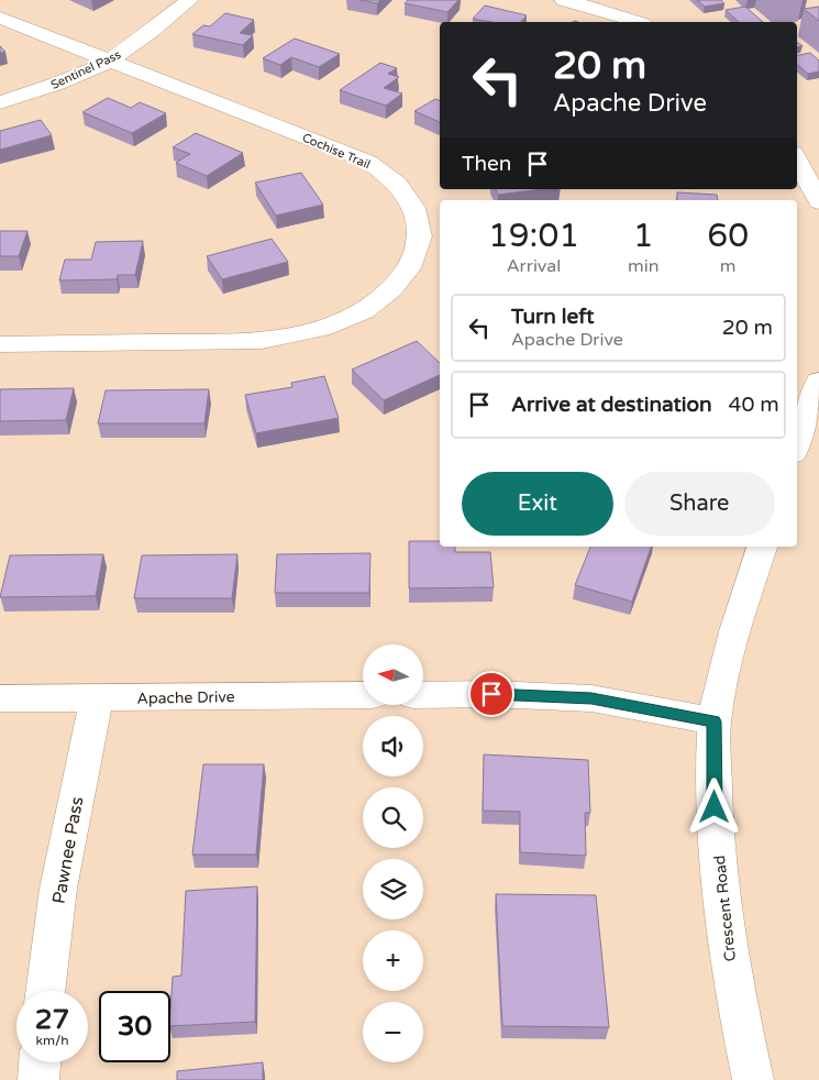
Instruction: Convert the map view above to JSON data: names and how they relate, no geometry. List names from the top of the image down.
{
  "streets": {
    "street": [
      "Sentinel Pass",
      "Cochise Trail",
      "Apache Drive",
      "Pawnee Pass",
      "Crescent Road"
    ]
  },
  "crossings": [
    ["Sentinel Pass", "Cochise Trail"],
    ["Apache Drive", "Pawnee Pass"]
  ],
  "north": "left",
  "page": {
    "turn": ["20 m", "Apache Drive"],
    "then": "Then",
    "eta": [
      "19:01",
      "Arrival",
      "1",
      "min",
      "60",
      "m"
    ],
    "list": [
      {
        "name": "Turn left",
        "note": "Apache Drive",
        "value": "20 m"
      },
      {
        "name": "Arrive at destination",
        "value": "40 m"
      }
    ],
    "buttons": ["Exit", "Share"],
    "map_buttons": ["+", "−"],
    "speed": "27 km/h",
    "limit": "30"
  }
}
